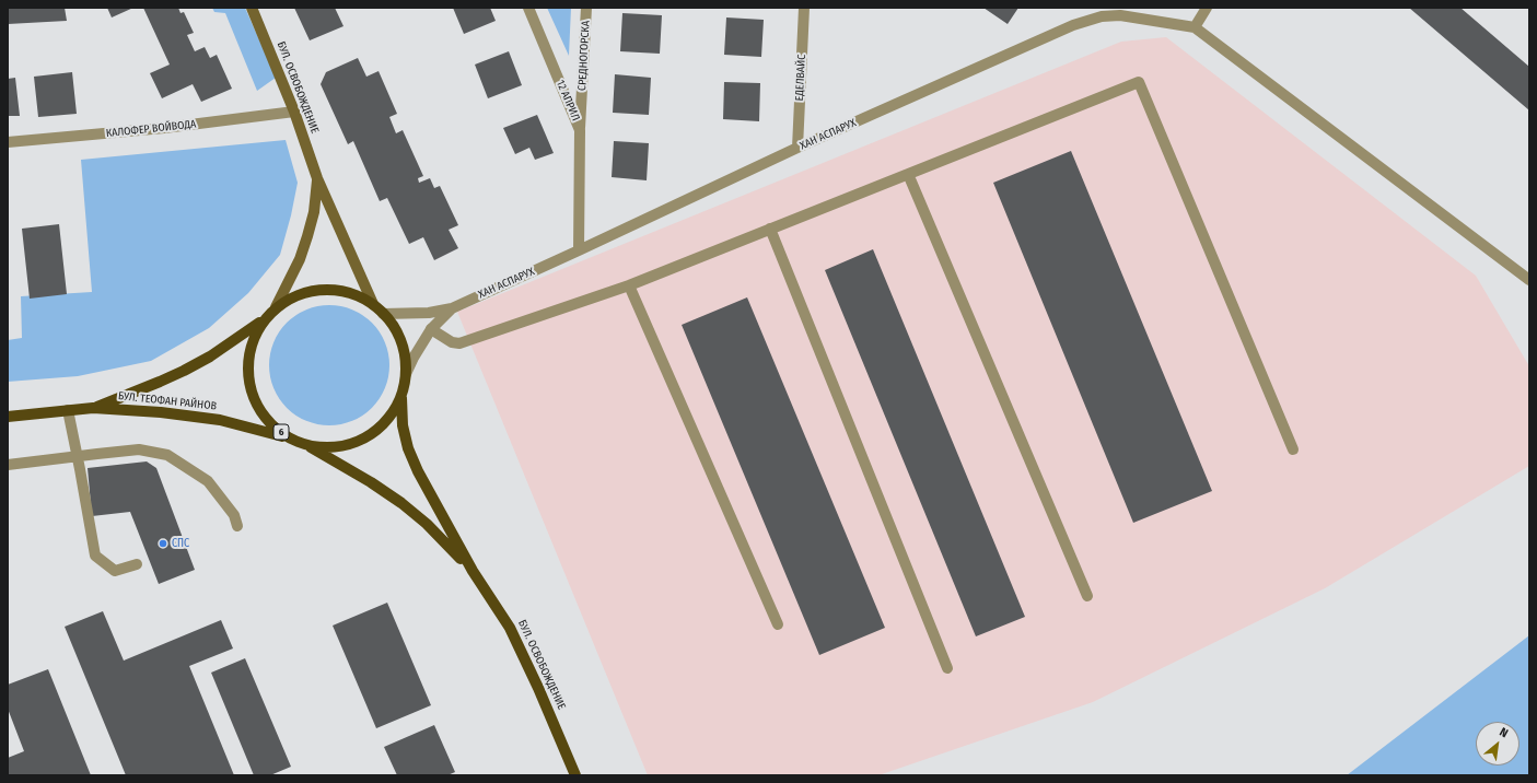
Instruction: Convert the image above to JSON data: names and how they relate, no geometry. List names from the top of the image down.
{
  "streets": {
    "main road": ["БУЛ. ОСВОБОЖДЕНИЕ", "БУЛ. ТЕОФАН РАЙНОВ", "6"],
    "street": [
      "СРЕДНОГОРСКА",
      "ЕДЕЛВАЙС",
      "12 АПРИЛ",
      "КАЛОФЕР ВОЙВОДА",
      "ХАН АСПАРУХ"
    ]
  },
  "crossings": [
    ["СРЕДНОГОРСКА", "12 АПРИЛ"],
    ["ЕДЕЛВАЙС", "ХАН АСПАРУХ"],
    ["БУЛ. ОСВОБОЖДЕНИЕ", "КАЛОФЕР ВОЙВОДА"],
    ["БУЛ. ОСВОБОЖДЕНИЕ", "6"],
    ["12 АПРИЛ", "ХАН АСПАРУХ"],
    ["ХАН АСПАРУХ", "6"],
    ["БУЛ. ТЕОФАН РАЙНОВ", "6"]
  ],
  "places": ["СПС"],
  "north": "top right"
}
